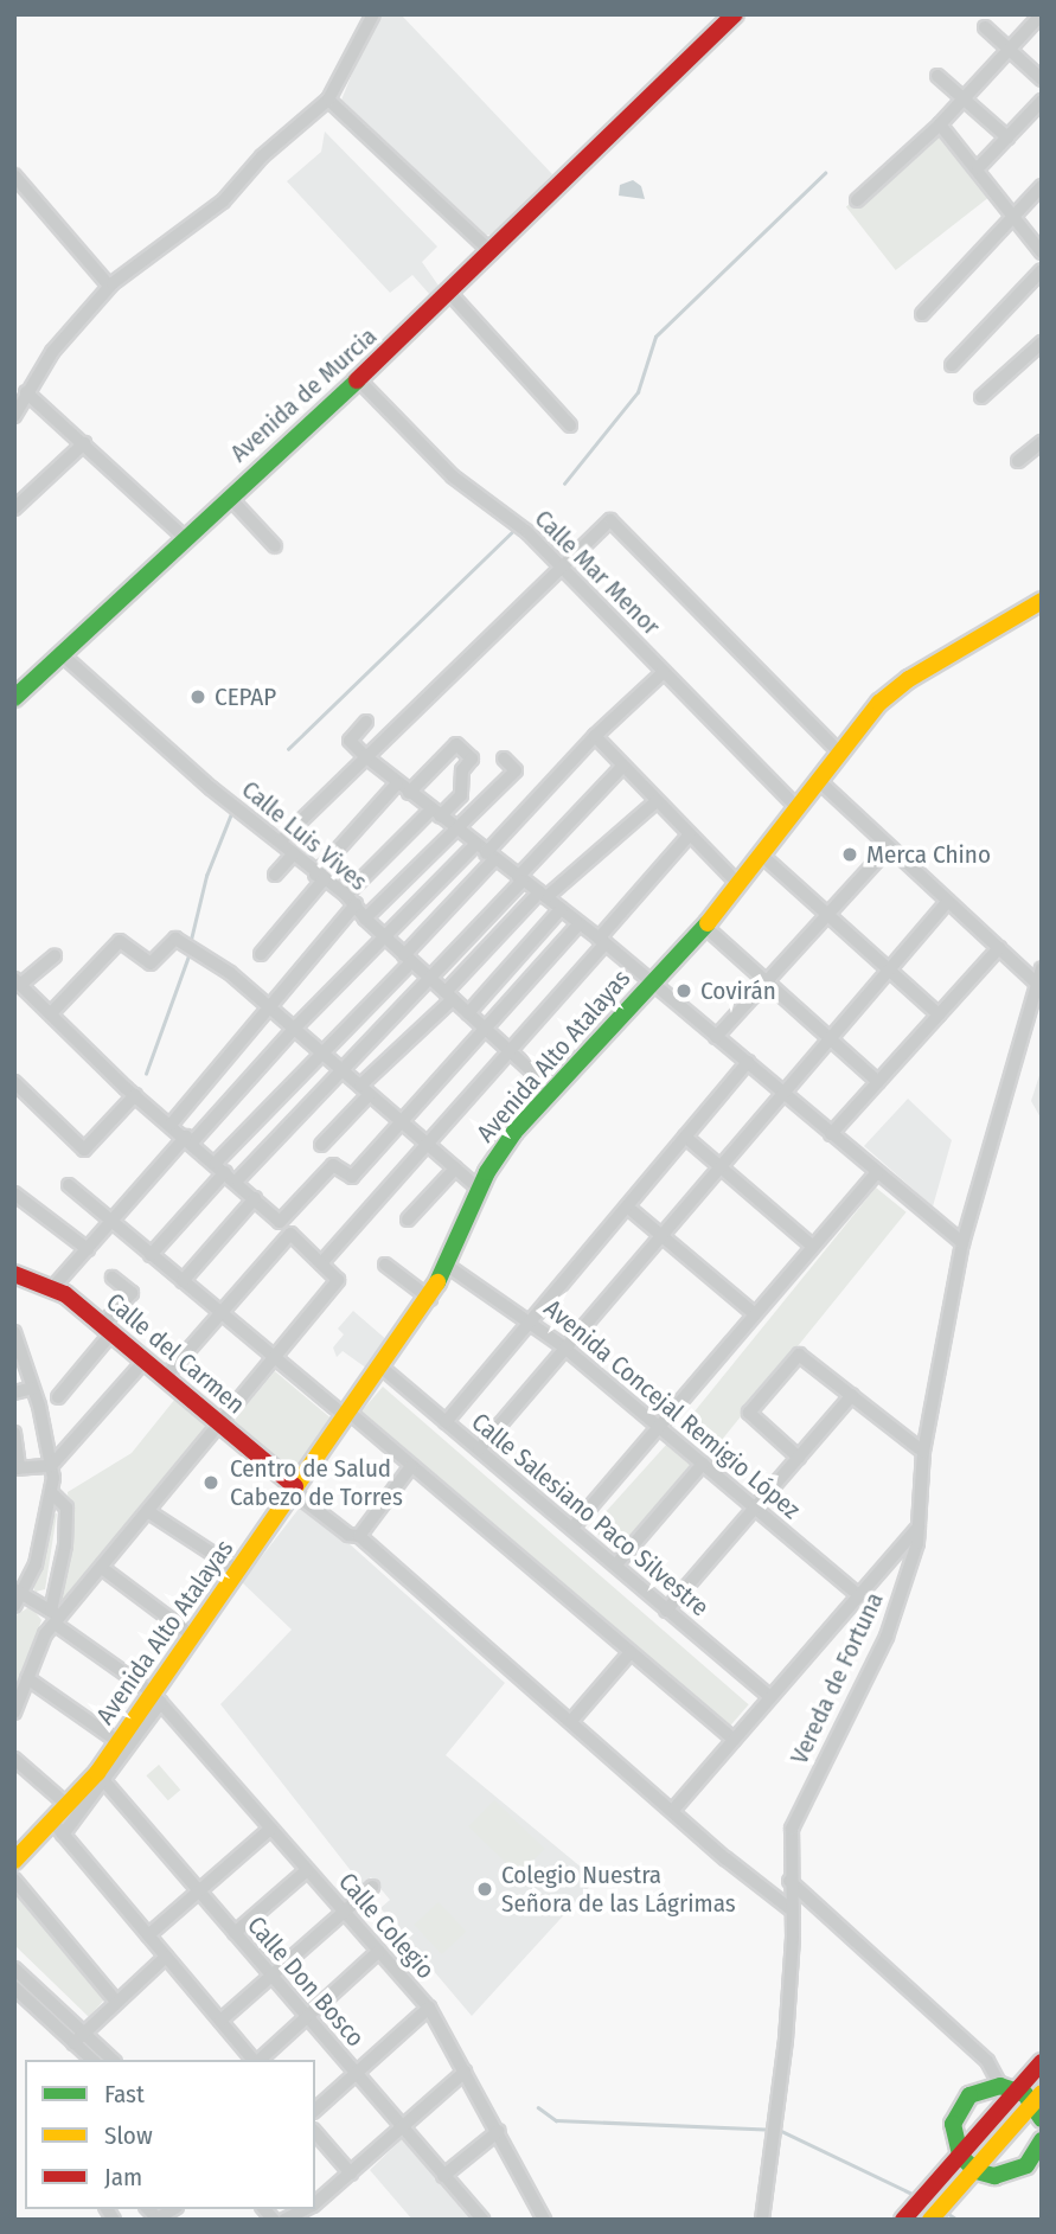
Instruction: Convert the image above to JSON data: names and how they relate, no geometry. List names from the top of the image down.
{
  "streets": {
    "main road": ["Avenida de Murcia", "Avenida Alto Atalayas", "Calle del Carmen"],
    "street": [
      "Calle Mar Menor",
      "Calle Luis Vives",
      "Avenida Concejal Remigio López",
      "Calle Salesiano Paco Silvestre",
      "Vereda de Fortuna",
      "Calle Colegio",
      "Calle Don Bosco"
    ]
  },
  "crossings": [
    ["Avenida de Murcia", "Calle Mar Menor"],
    ["Avenida de Murcia", "Calle Luis Vives"],
    ["Calle Mar Menor", "Avenida Alto Atalayas"],
    ["Calle Luis Vives", "Avenida Alto Atalayas"],
    ["Avenida Alto Atalayas", "Calle del Carmen"],
    ["Avenida Alto Atalayas", "Avenida Concejal Remigio López"],
    ["Avenida Alto Atalayas", "Calle Salesiano Paco Silvestre"],
    ["Avenida Alto Atalayas", "Calle Colegio"],
    ["Avenida Alto Atalayas", "Calle Don Bosco"]
  ],
  "places": [
    "CEPAP",
    "Merca Chino",
    "Covirán",
    "Centro de Salud Cabezo de Torres",
    "Colegio Nuestra Señora de las Lágrimas"
  ],
  "legend": ["Fast", "Slow", "Jam"]
}
